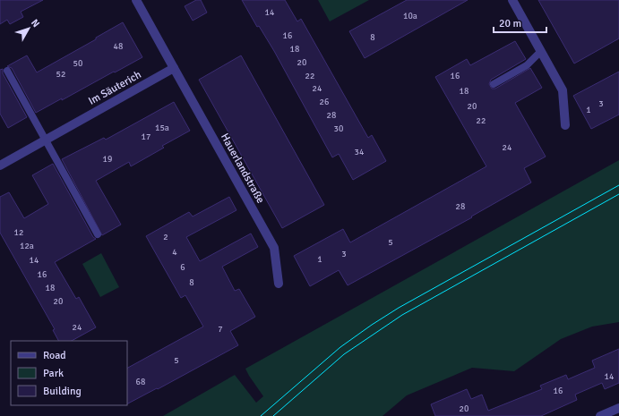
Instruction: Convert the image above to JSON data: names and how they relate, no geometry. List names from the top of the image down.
{
  "streets": {
    "street": ["Im Säuterich", "Hauerlandstraße"]
  },
  "crossings": [
    ["Im Säuterich", "Hauerlandstraße"]
  ],
  "house_numbers": [
    "14",
    "10a",
    "16",
    "8",
    "48",
    "18",
    "20",
    "50",
    "52",
    "22",
    "16",
    "24",
    "18",
    "26",
    "3",
    "20",
    "1",
    "28",
    "22",
    "15a",
    "30",
    "17",
    "24",
    "34",
    "19",
    "28",
    "12",
    "2",
    "5",
    "12a",
    "4",
    "3",
    "1",
    "14",
    "6",
    "16",
    "8",
    "18",
    "20",
    "24",
    "7",
    "5",
    "14",
    "68",
    "16",
    "20"
  ],
  "legend": ["Road", "Park", "Building"],
  "scale_bar": "20 m",
  "north": "top right"
}
